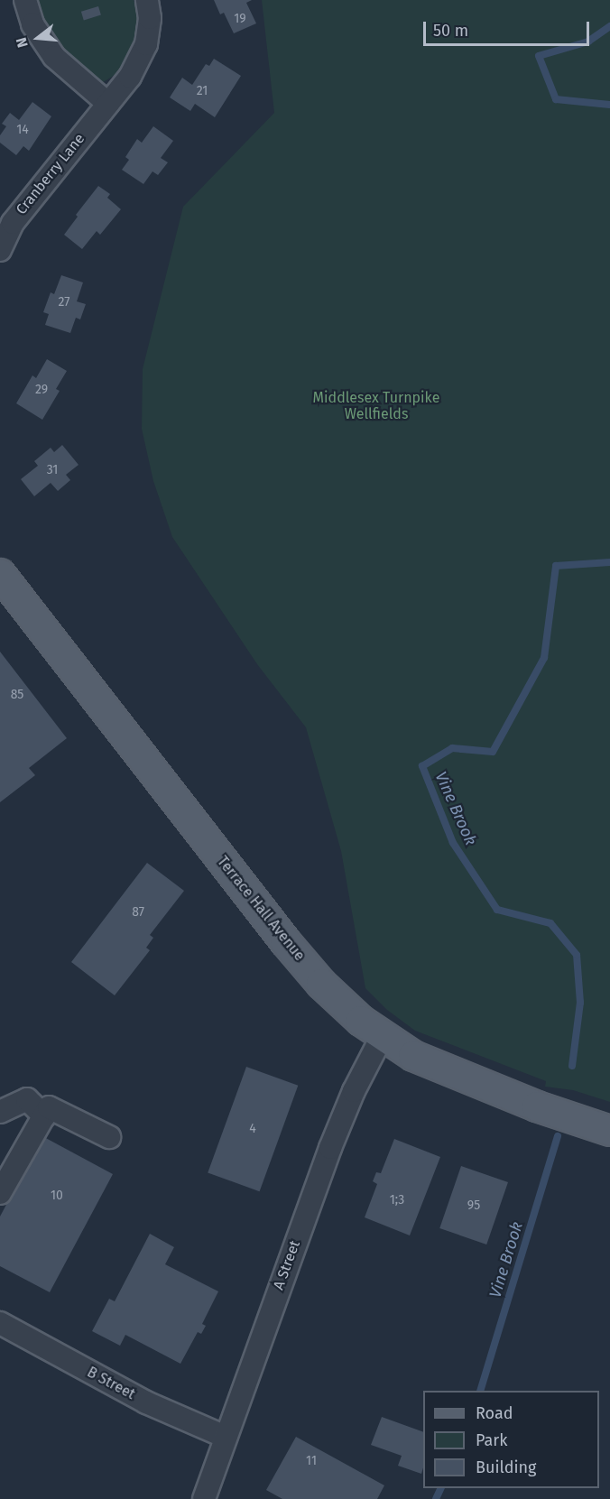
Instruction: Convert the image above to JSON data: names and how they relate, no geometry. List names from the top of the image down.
{
  "streets": {
    "main road": ["Terrace Hall Avenue"],
    "street": ["Cranberry Lane", "A Street", "B Street"]
  },
  "crossings": [
    ["Terrace Hall Avenue", "A Street"],
    ["A Street", "B Street"]
  ],
  "water": ["Vine Brook"],
  "parks": ["Middlesex Turnpike Wellfields"],
  "house_numbers": [
    "19",
    "21",
    "14",
    "27",
    "29",
    "31",
    "85",
    "87",
    "4",
    "10",
    "1;3",
    "95",
    "11"
  ],
  "legend": ["Road", "Park", "Building"],
  "scale_bar": "50 m",
  "north": "left"
}
